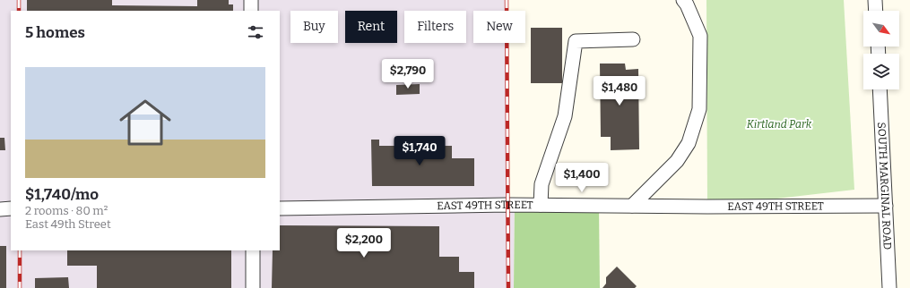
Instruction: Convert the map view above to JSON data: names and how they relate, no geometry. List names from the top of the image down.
{
  "streets": {
    "street": ["SOUTH MARGINAL ROAD", "EAST 49TH STREET"]
  },
  "crossings": [
    ["SOUTH MARGINAL ROAD", "EAST 49TH STREET"]
  ],
  "parks": ["Kirtland Park"],
  "north": "bottom right",
  "page": {
    "chip": [
      "Buy",
      "Rent",
      "Filters",
      "New"
    ],
    "heading": "5 homes",
    "list": [
      {
        "name": "$1,740/mo",
        "note": "2 rooms · 80 m² · East 49th Street"
      }
    ],
    "price": [
      "$2,790",
      "$1,480",
      "$1,740",
      "$1,400",
      "$2,200"
    ]
  }
}
